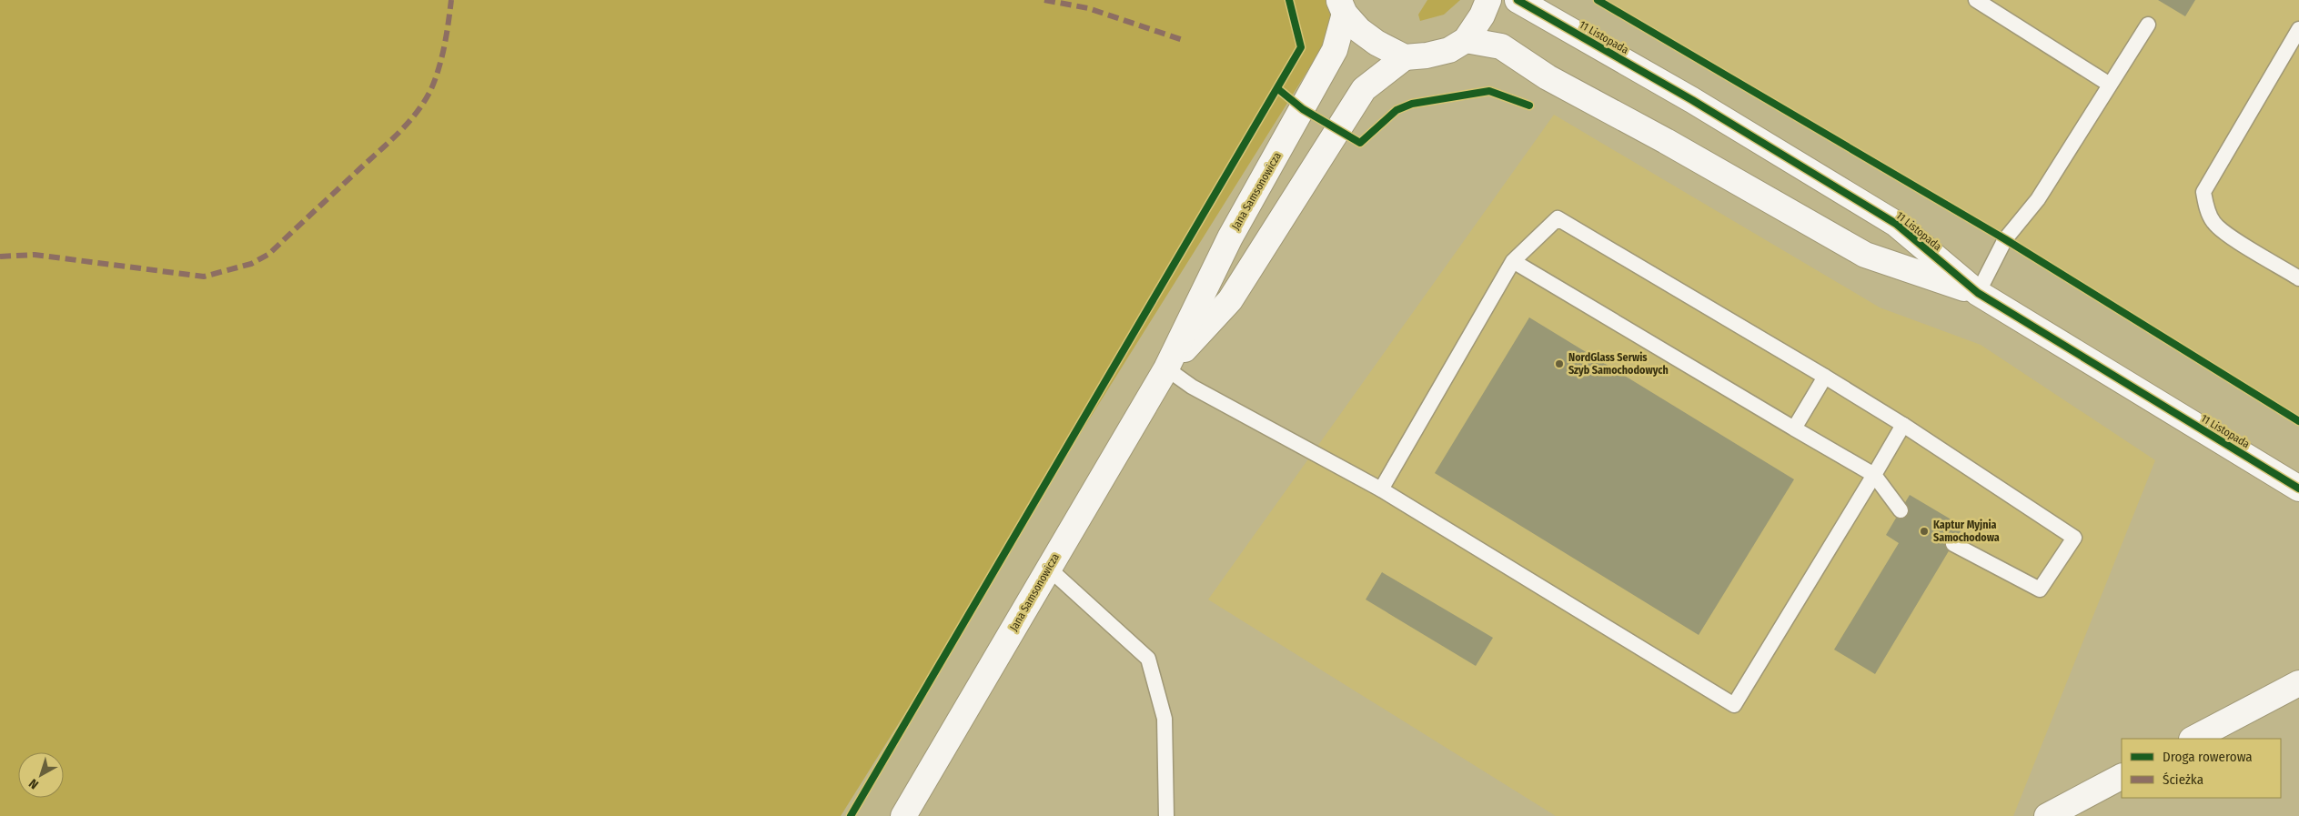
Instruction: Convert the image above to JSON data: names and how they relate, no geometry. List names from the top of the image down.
{
  "streets": {
    "street": ["11 Listopada", "Jana Samsonowicza"]
  },
  "places": ["NordGlass Serwis Szyb Samochodowych", "Kaptur Myjnia Samochodowa"],
  "legend": ["Droga rowerowa", "Ścieżka"],
  "north": "bottom left"
}
